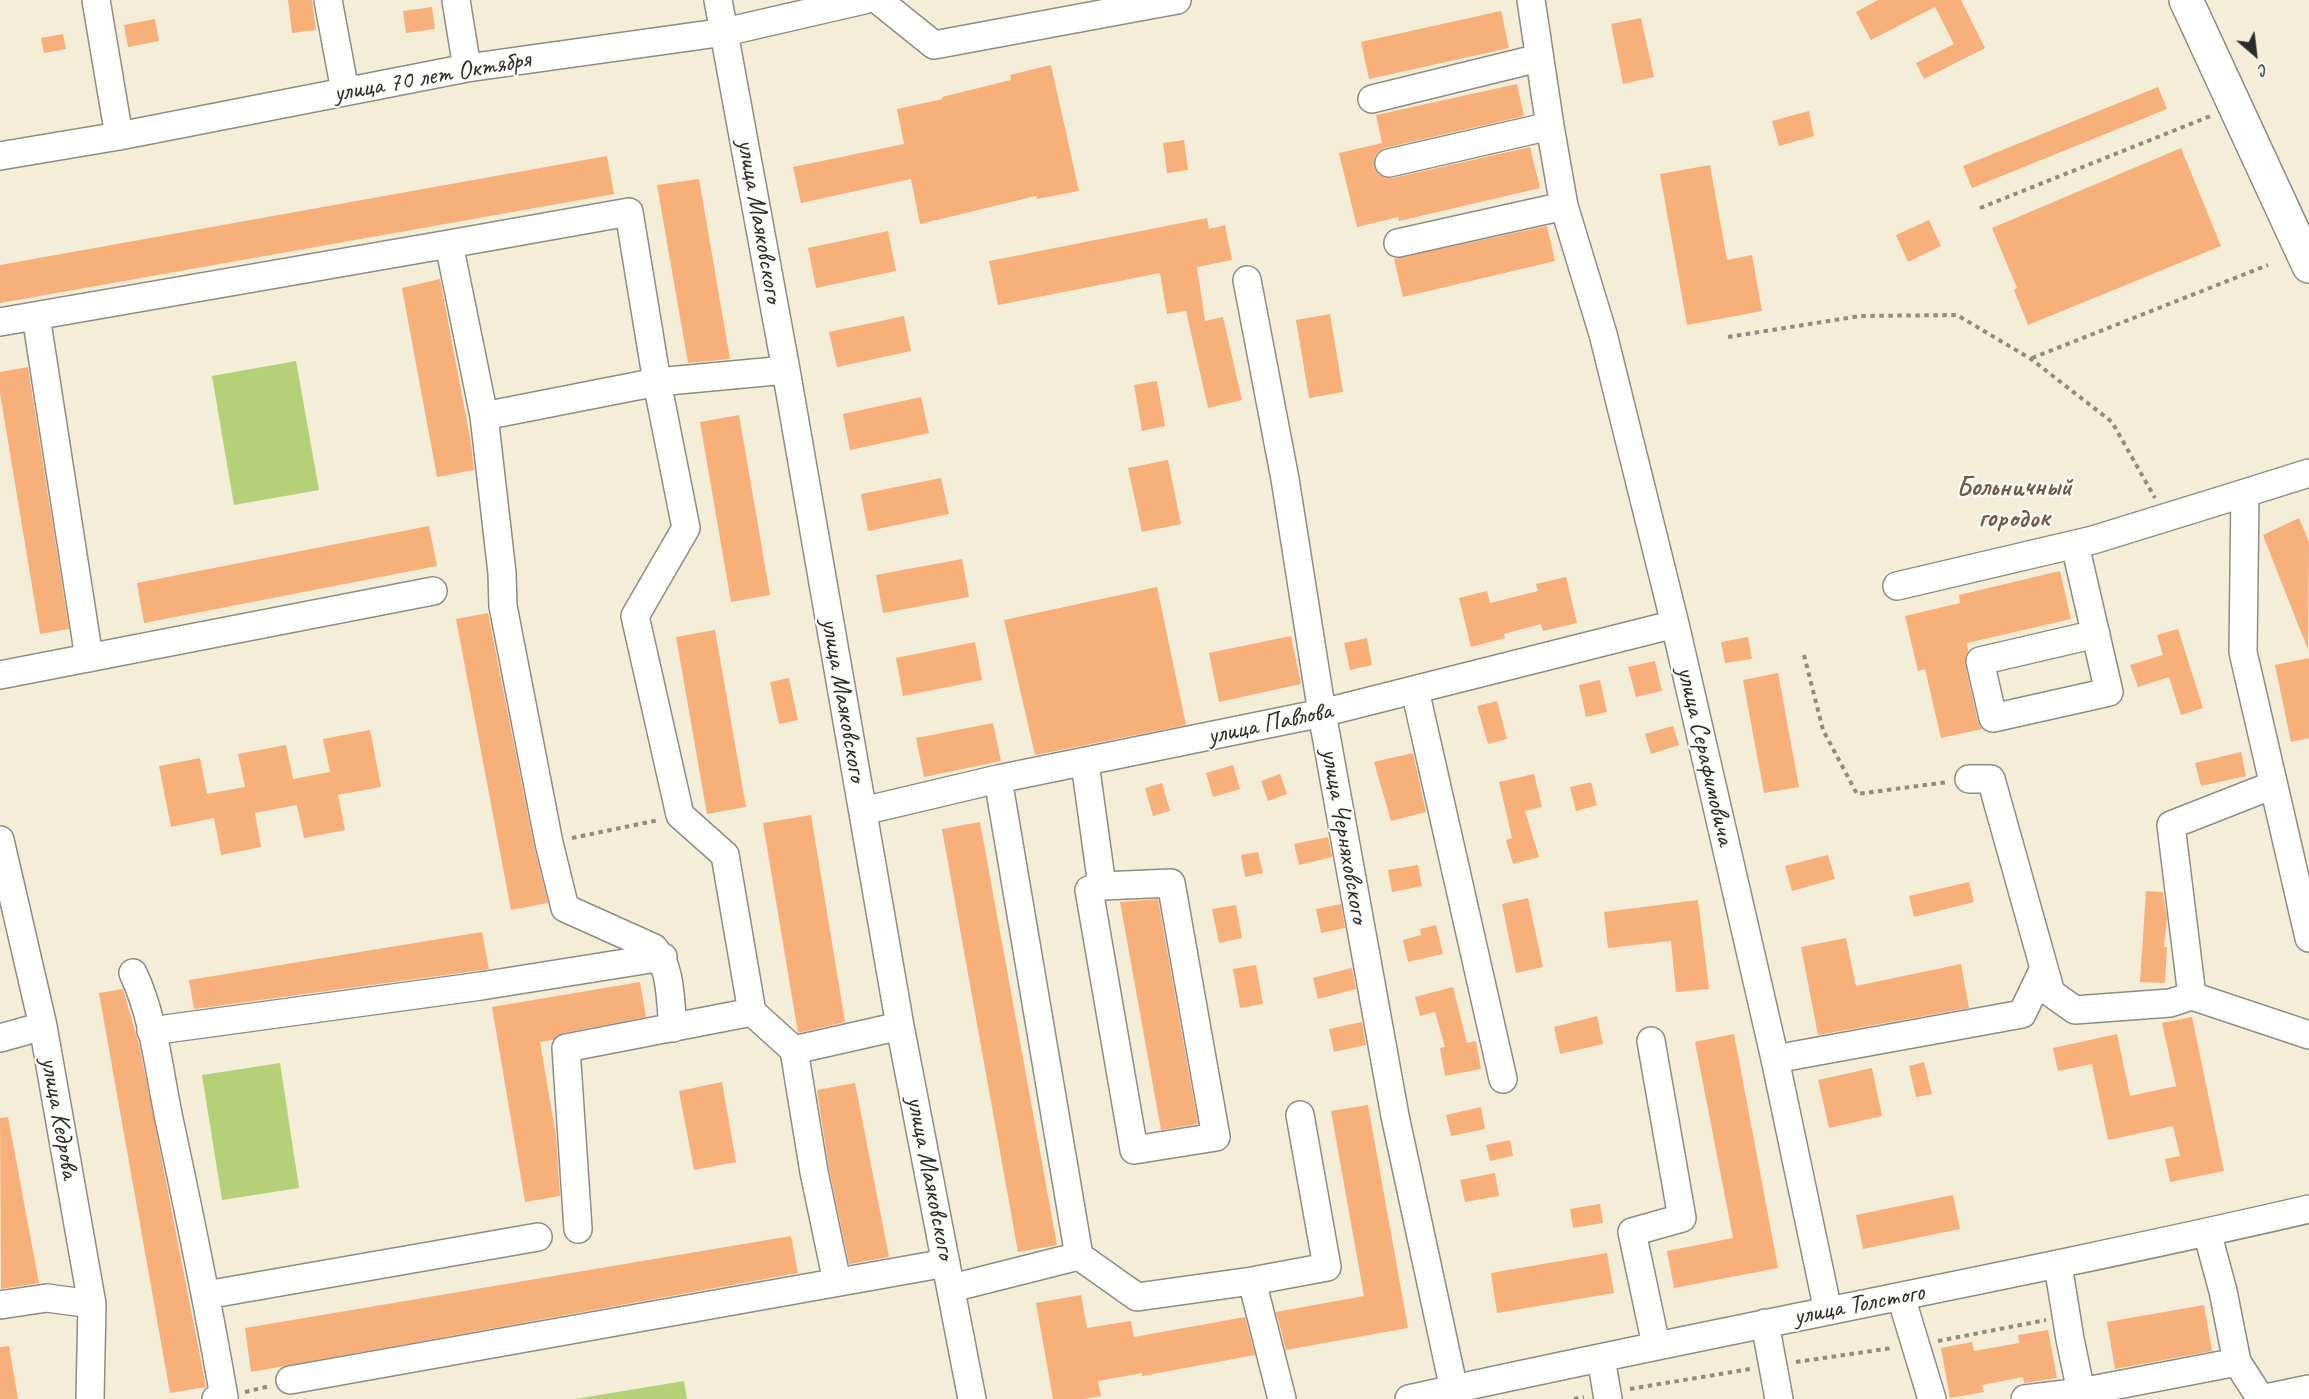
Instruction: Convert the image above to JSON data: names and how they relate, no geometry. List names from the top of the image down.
{
  "streets": {
    "street": [
      "улица 70 лет Октября",
      "улица Маяковского",
      "улица Павлова",
      "улица Серафимовича",
      "улица Черняховского",
      "улица Кедрова",
      "улица Толстого"
    ]
  },
  "crossings": [
    ["улица 70 лет Октября", "улица Маяковского"],
    ["улица Маяковского", "улица Павлова"],
    ["улица Павлова", "улица Серафимовича"],
    ["улица Павлова", "улица Черняховского"],
    ["улица Серафимовича", "улица Толстого"],
    ["улица Черняховского", "улица Толстого"]
  ],
  "districts": ["Больничный городок"],
  "north": "bottom right"
}
